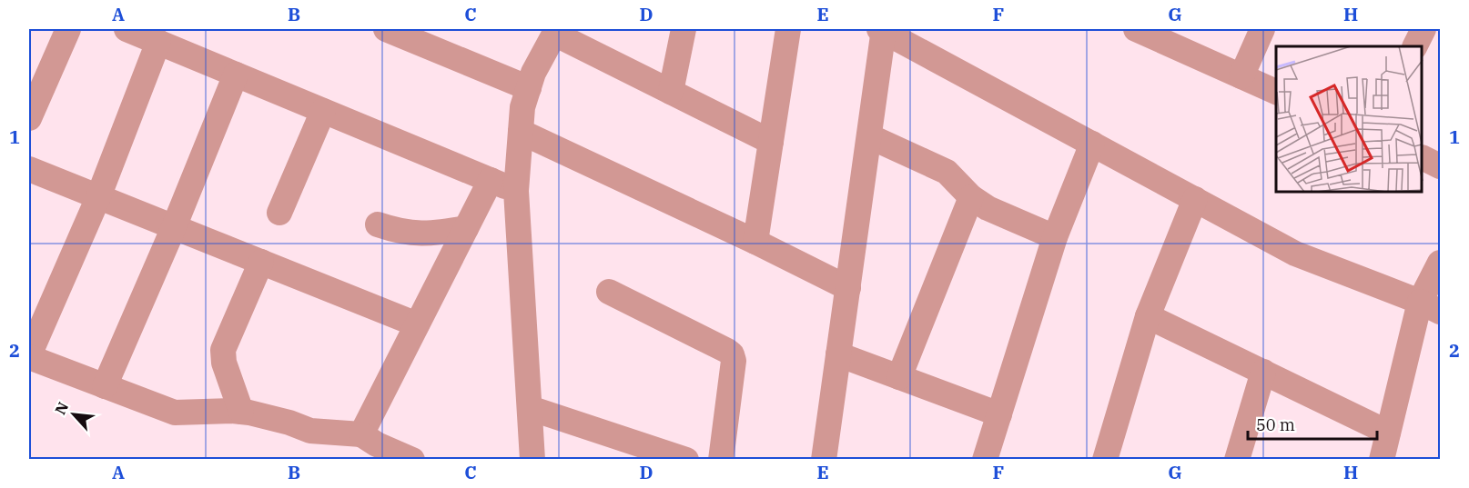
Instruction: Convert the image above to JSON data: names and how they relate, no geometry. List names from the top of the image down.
{
  "scale_bar": "50 m",
  "north": "top left",
  "grid": {
    "columns": [
      "A",
      "B",
      "C",
      "D",
      "E",
      "F",
      "G",
      "H"
    ],
    "rows": ["1", "2"]
  }
}
